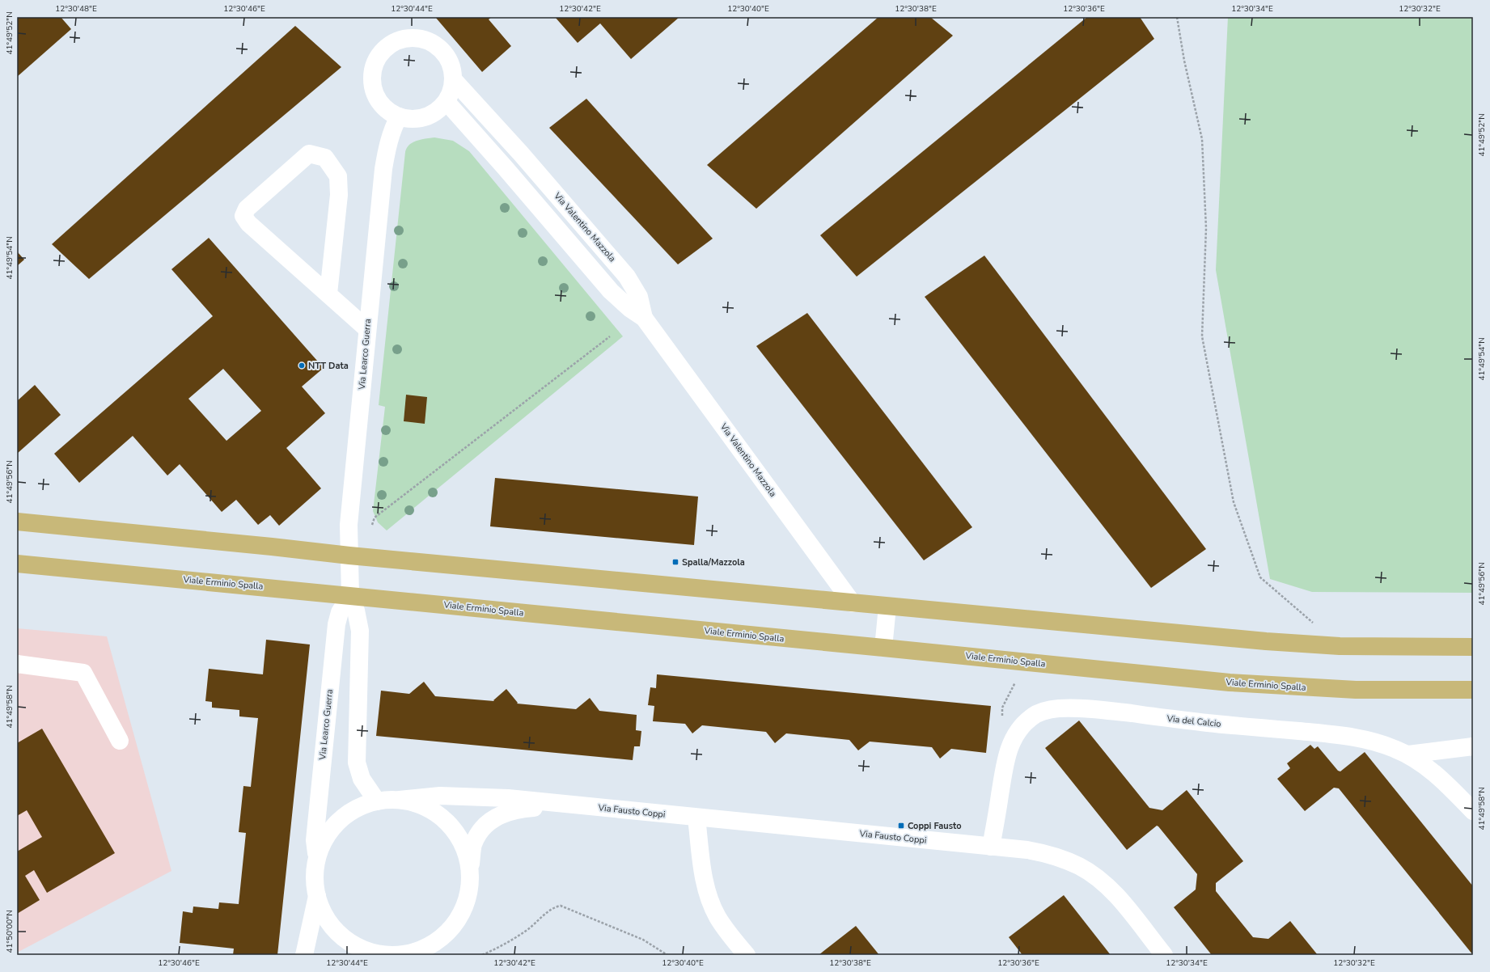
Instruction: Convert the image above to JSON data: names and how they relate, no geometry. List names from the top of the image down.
{
  "streets": {
    "main road": ["Viale Erminio Spalla"],
    "street": [
      "Via Valentino Mazzola",
      "Via Learco Guerra",
      "Via del Calcio",
      "Via Fausto Coppi"
    ]
  },
  "crossings": [
    ["Via Valentino Mazzola", "Via Learco Guerra"],
    ["Via Learco Guerra", "Viale Erminio Spalla"],
    ["Via Learco Guerra", "Via Fausto Coppi"],
    ["Via del Calcio", "Via Fausto Coppi"]
  ],
  "places": {
    "other": ["NTT Data"],
    "transit": ["Spalla/Mazzola", "Coppi Fausto"]
  },
  "coordinates": [
    "12°30'48\"E",
    "12°30'46\"E",
    "12°30'44\"E",
    "12°30'42\"E",
    "12°30'40\"E",
    "12°30'38\"E",
    "12°30'36\"E",
    "12°30'34\"E",
    "12°30'32\"E",
    "41°49'52\"N",
    "41°49'54\"N",
    "41°49'56\"N",
    "41°49'58\"N",
    "41°50'00\"N"
  ]
}
